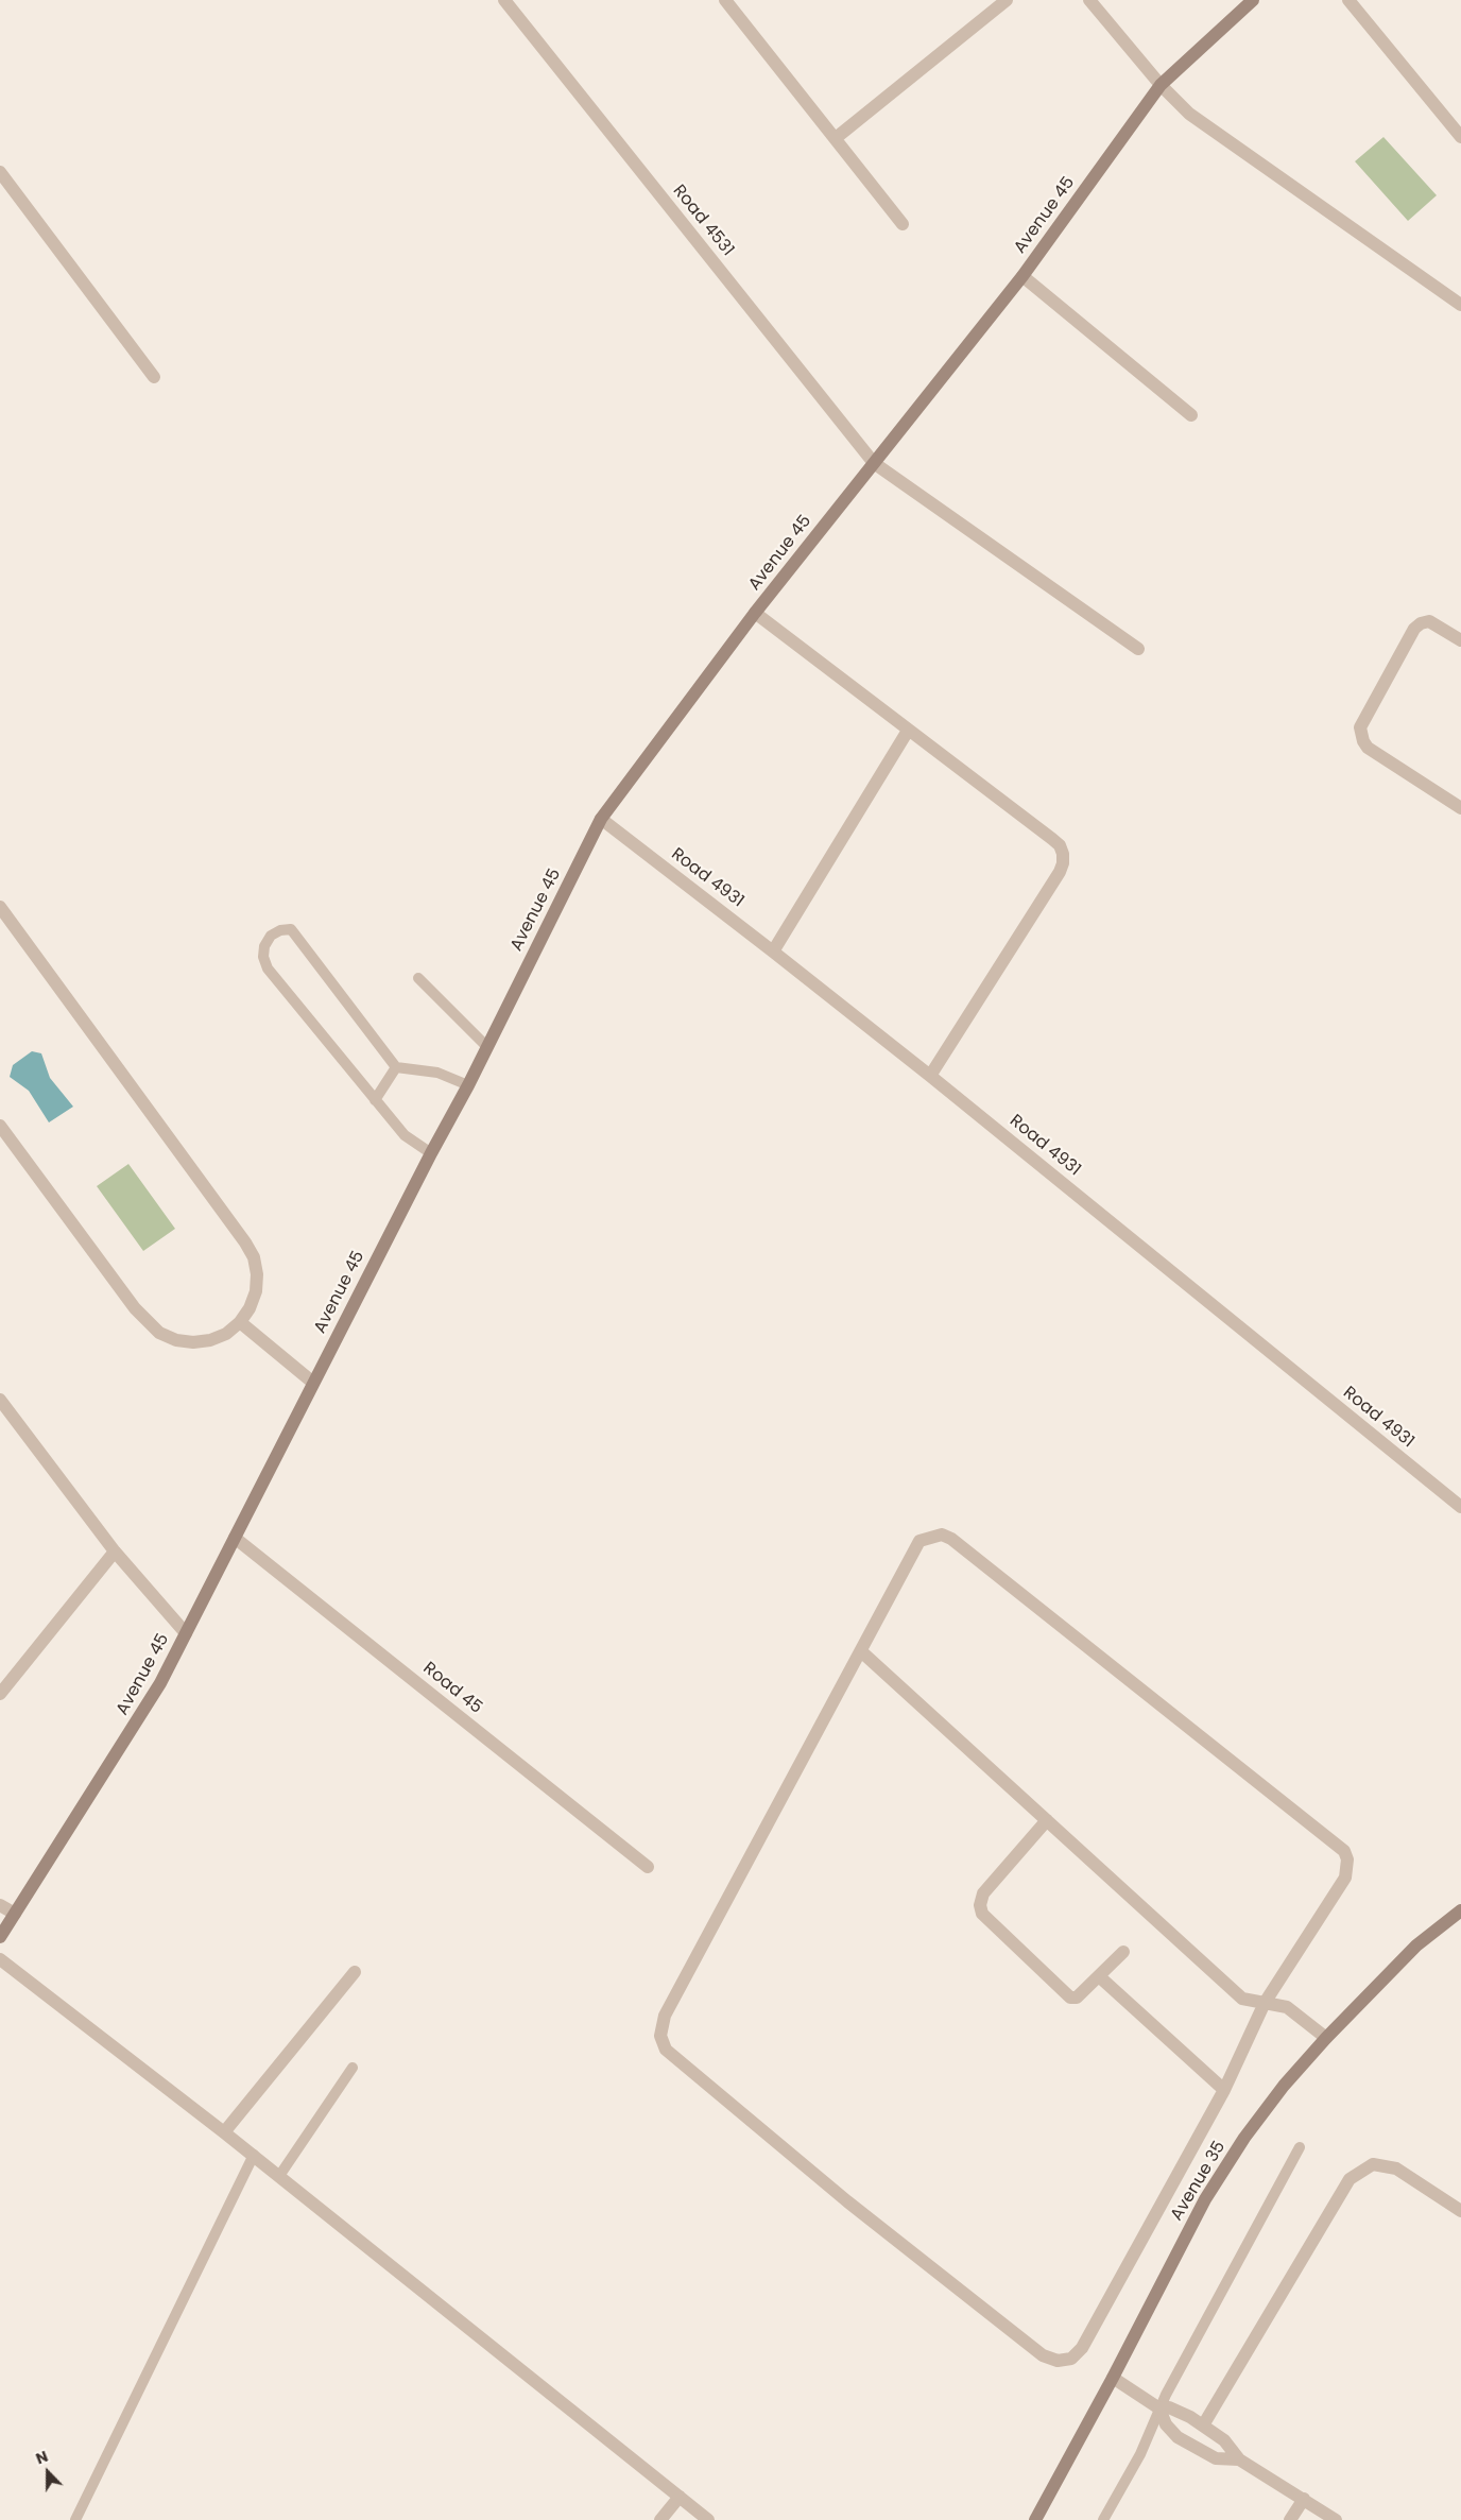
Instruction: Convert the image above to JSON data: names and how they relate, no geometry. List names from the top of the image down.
{
  "streets": {
    "street": [
      "Avenue 45",
      "Road 4531",
      "Road 4931",
      "Road 45",
      "Avenue 35"
    ]
  },
  "crossings": [
    ["Avenue 45", "Road 4531"],
    ["Avenue 45", "Road 4931"],
    ["Avenue 45", "Road 45"]
  ],
  "north": "top"
}
